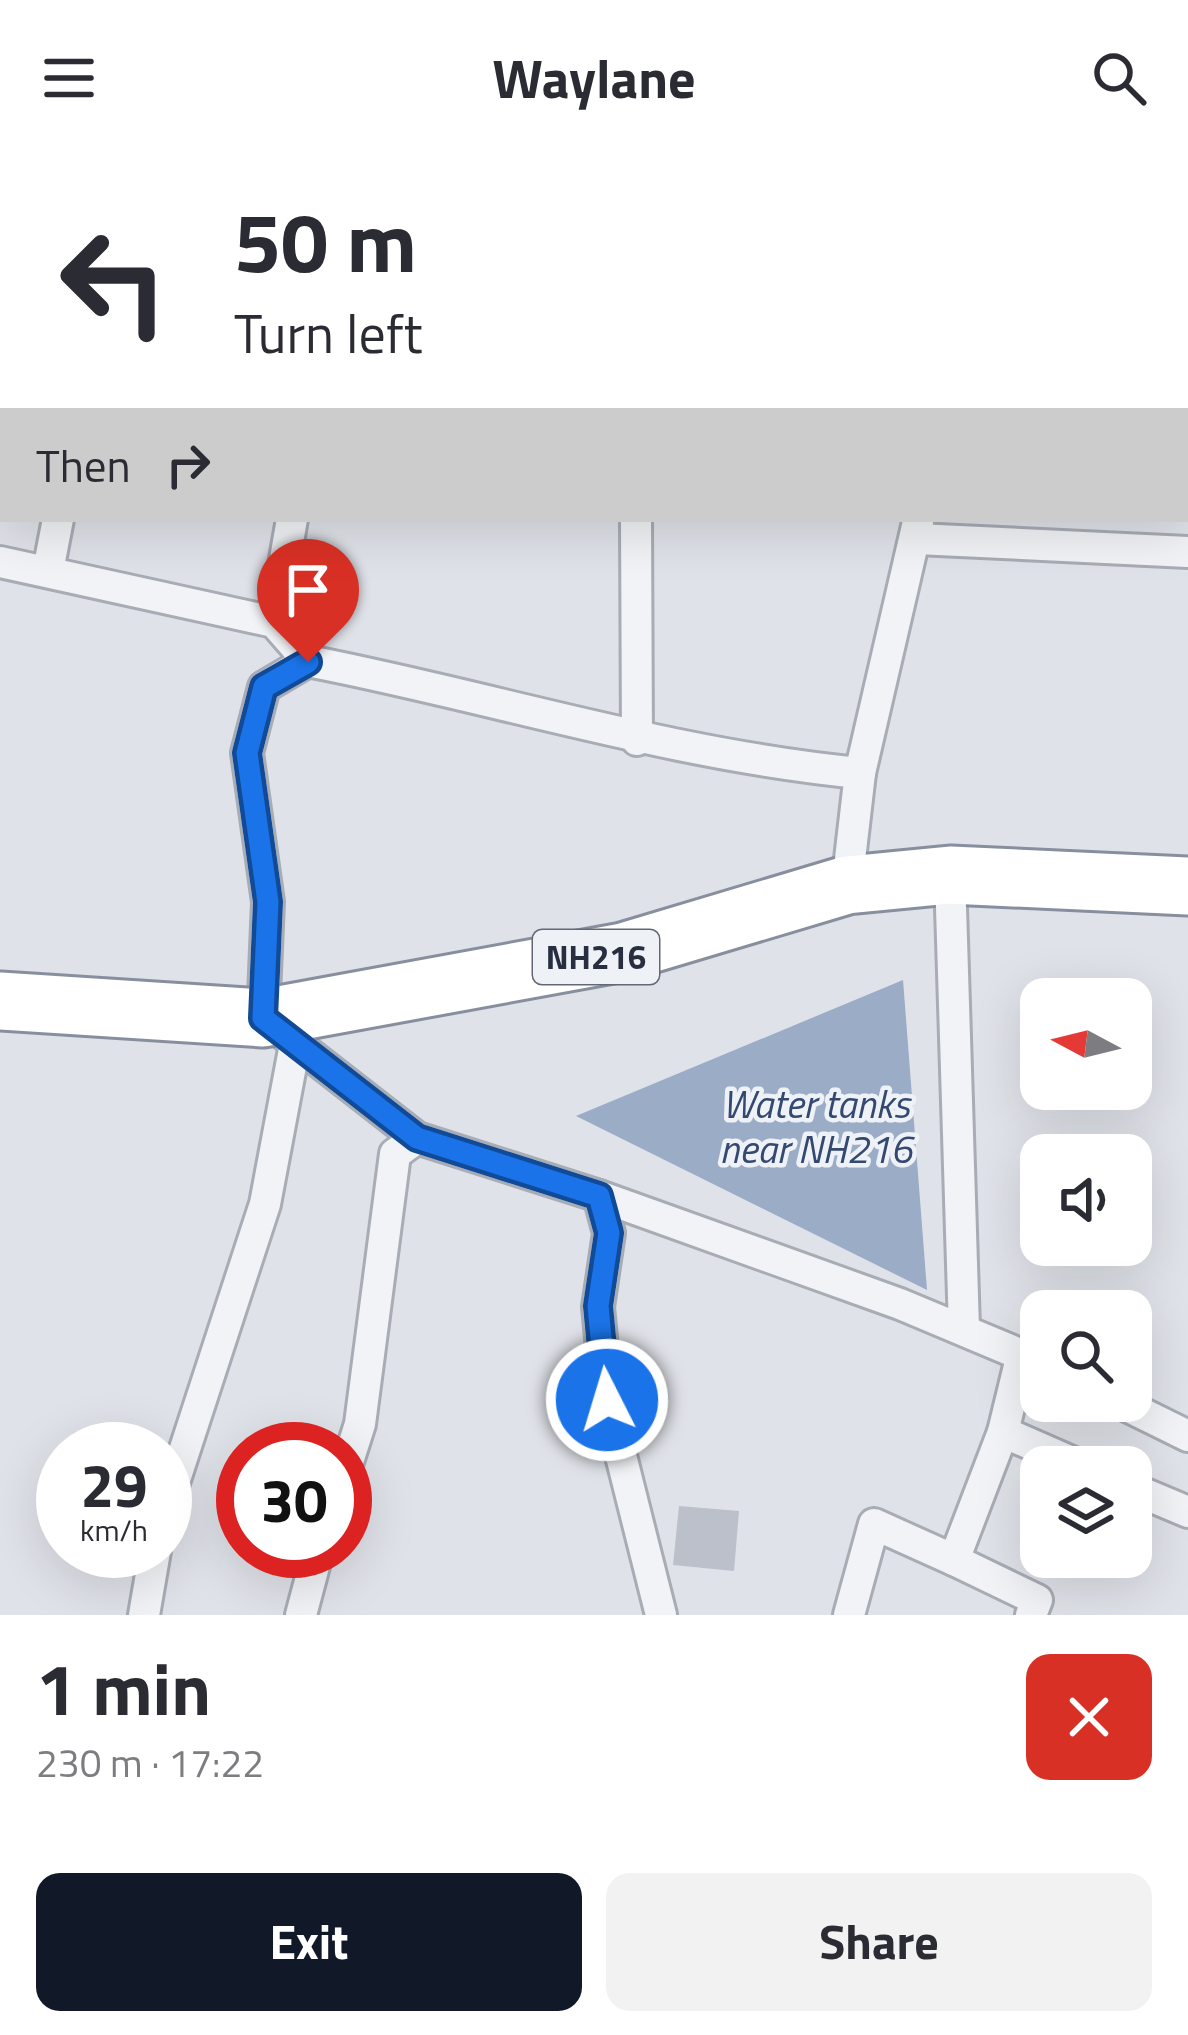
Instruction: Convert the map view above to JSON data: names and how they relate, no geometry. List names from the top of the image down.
{
  "streets": {
    "highway": ["NH216"]
  },
  "water": ["Water tanks near NH216"],
  "north": "left",
  "page": {
    "header": "Waylane",
    "turn": ["50 m", "Turn left"],
    "then": "Then",
    "speed": "29 km/h",
    "limit": "30",
    "heading": ["1 min", "230 m · 17:22"],
    "buttons": ["Exit", "Share"]
  }
}
